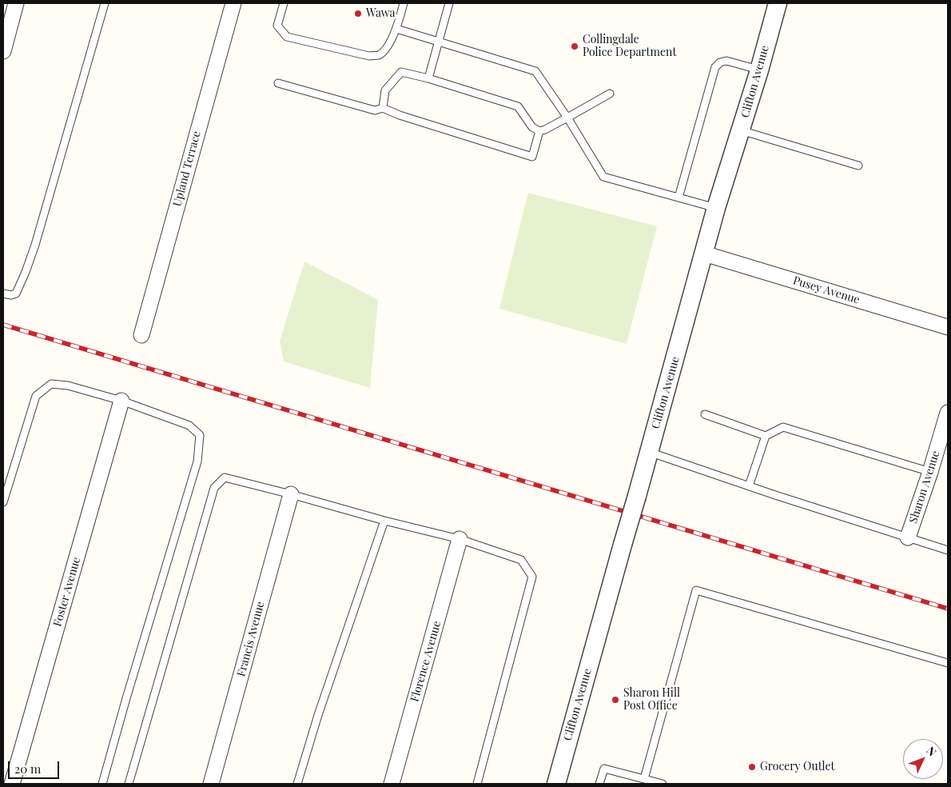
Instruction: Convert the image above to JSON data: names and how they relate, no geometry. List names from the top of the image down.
{
  "streets": {
    "street": [
      "Clifton Avenue",
      "Upland Terrace",
      "Pusey Avenue",
      "Sharon Avenue",
      "Foster Avenue",
      "Francis Avenue",
      "Florence Avenue"
    ]
  },
  "crossings": [
    ["Clifton Avenue", "Pusey Avenue"]
  ],
  "places": [
    "Wawa",
    "Collingdale Police Department",
    "Sharon Hill Post Office",
    "Grocery Outlet"
  ],
  "scale_bar": "20 m",
  "north": "top right"
}
